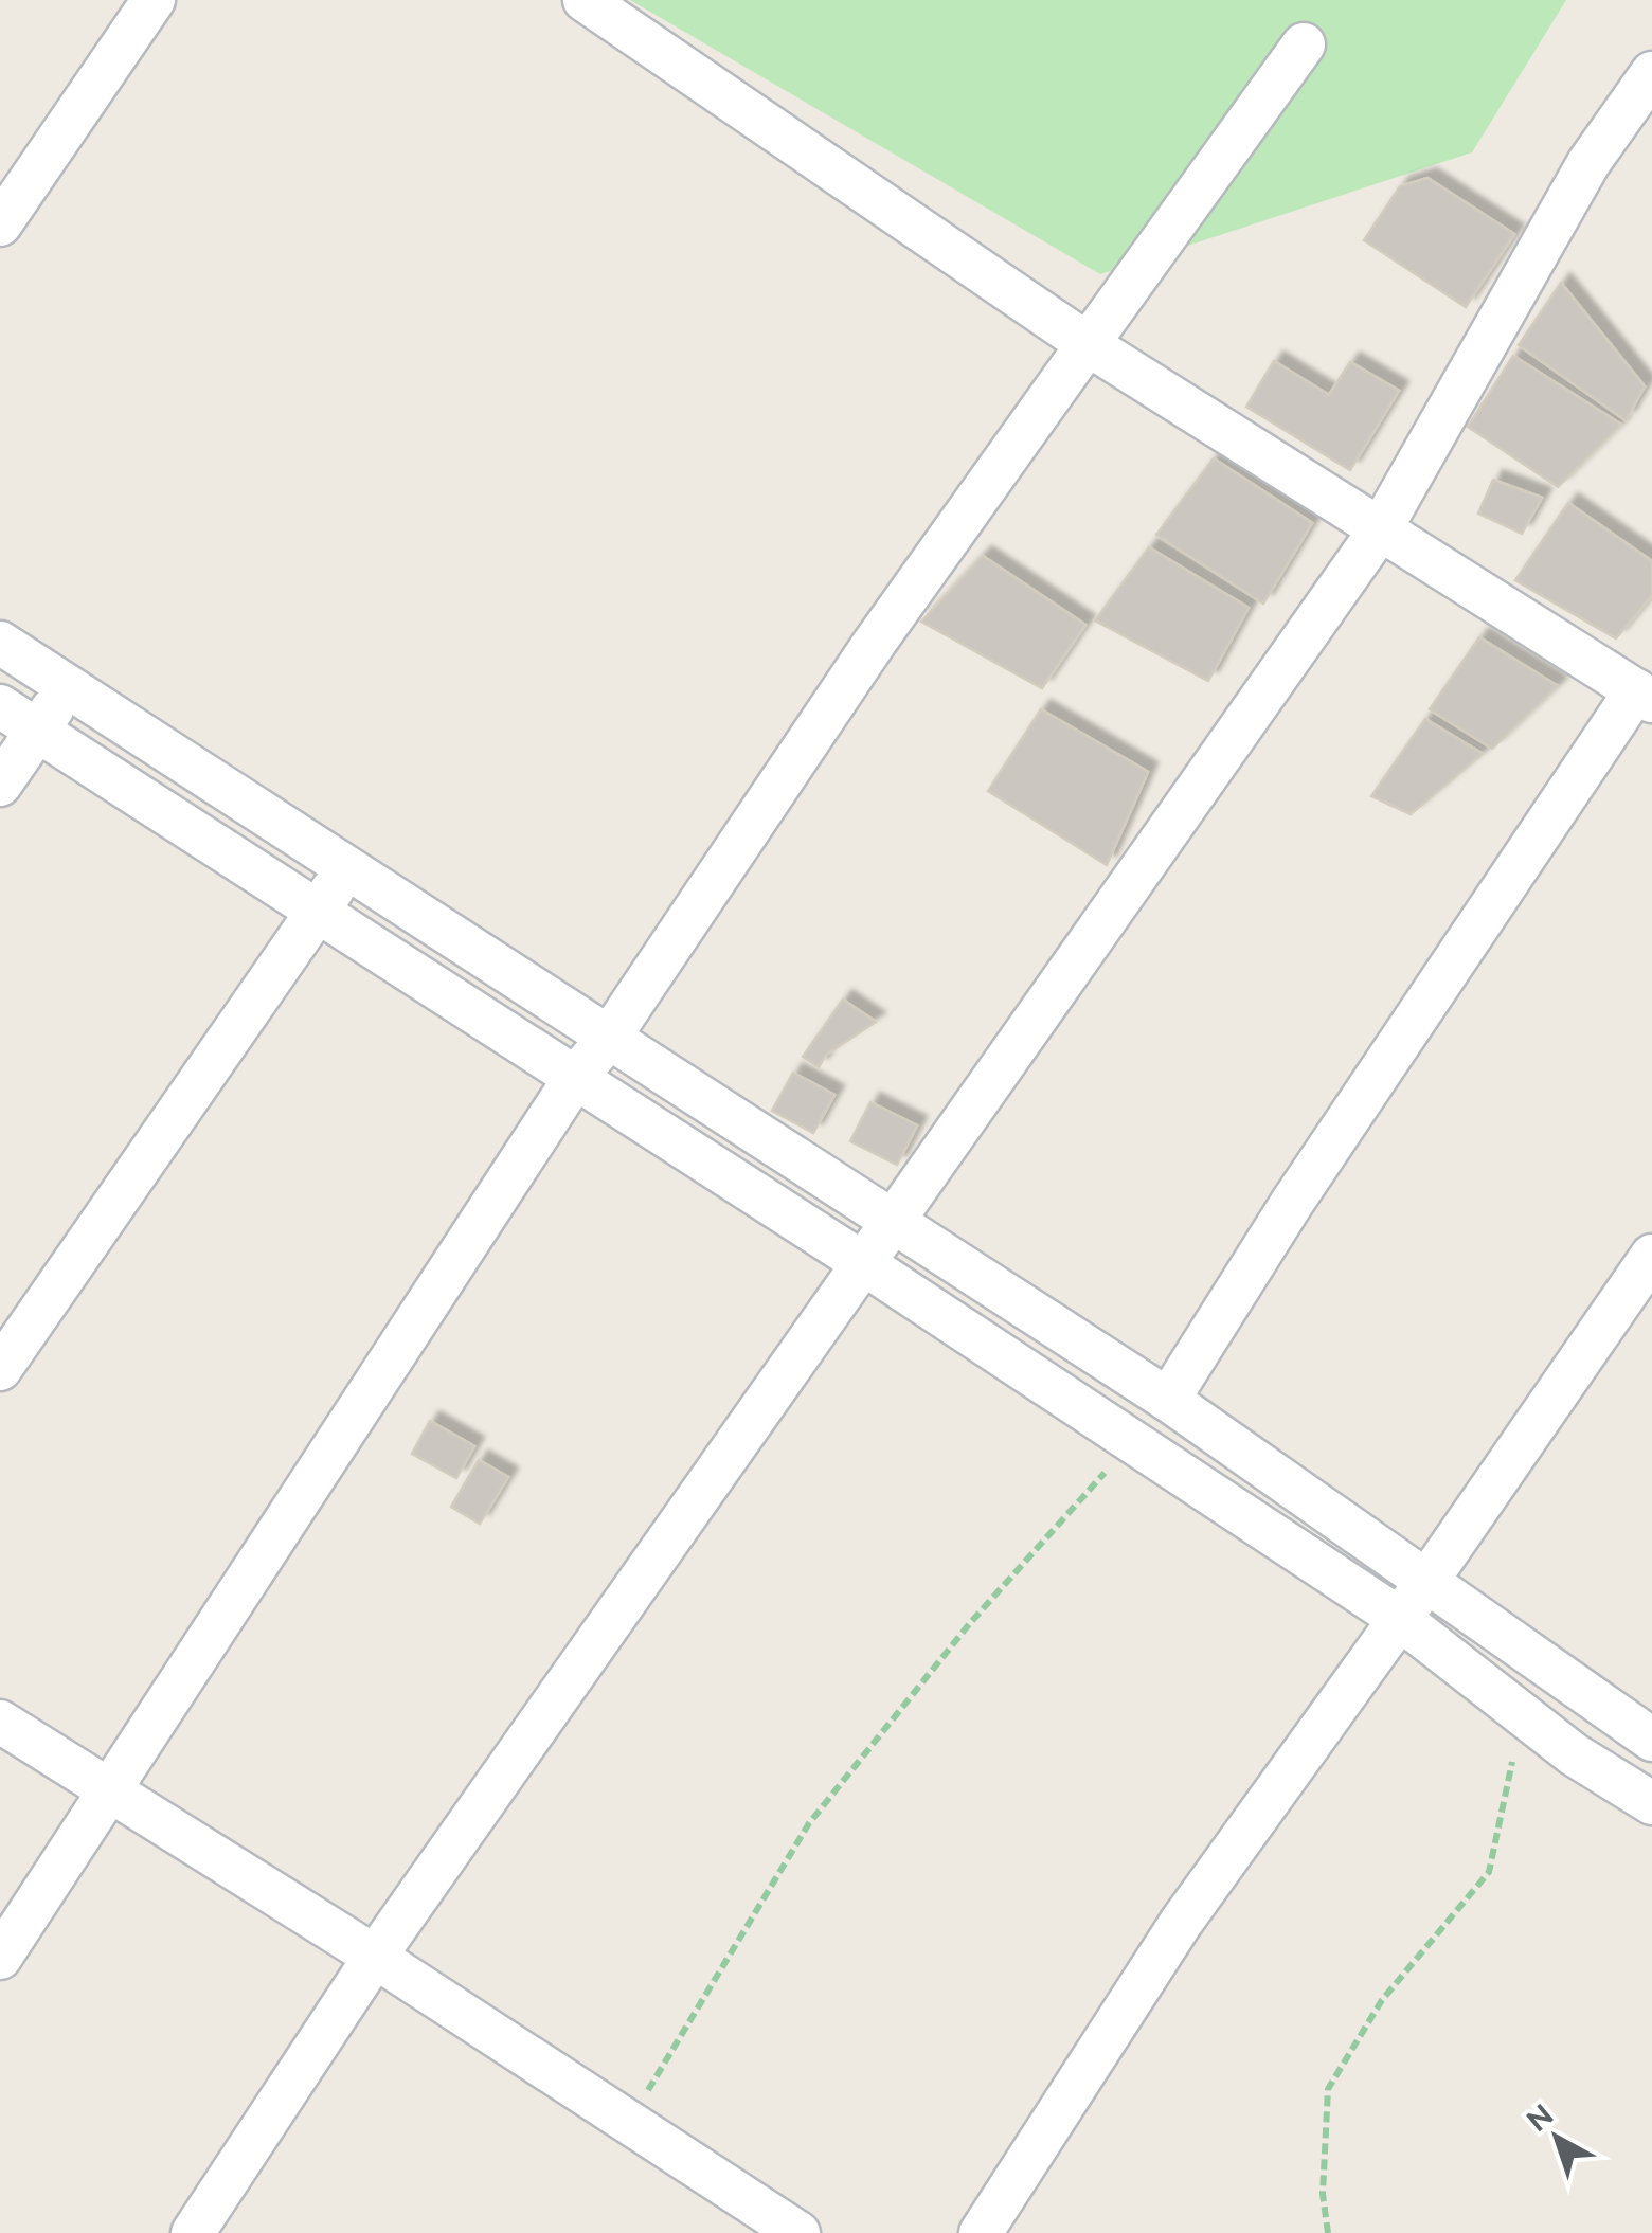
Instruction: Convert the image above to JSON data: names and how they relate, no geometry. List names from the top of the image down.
{
  "north": "top left"
}
